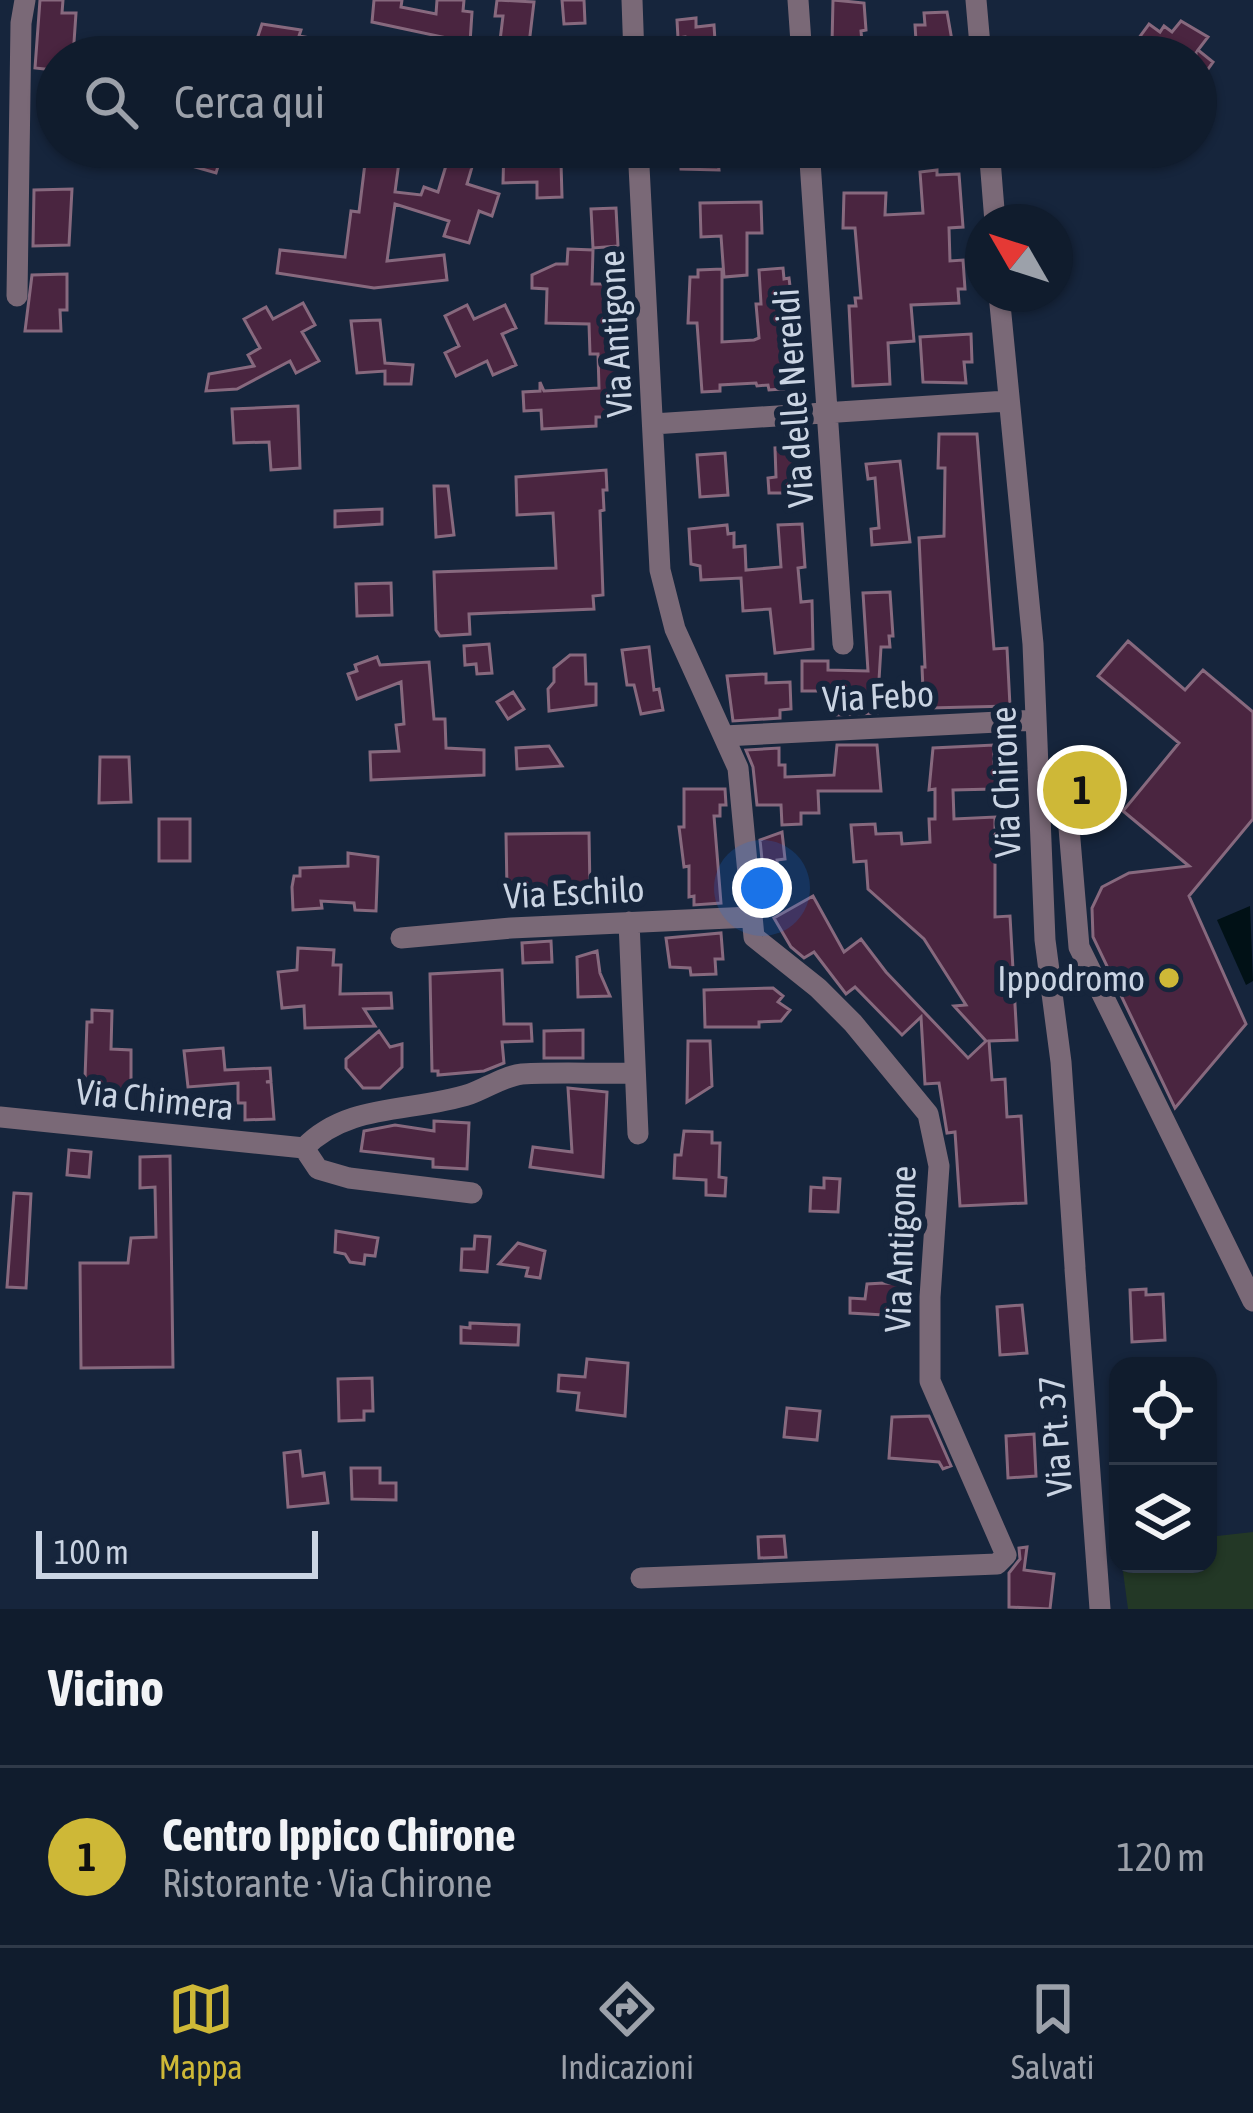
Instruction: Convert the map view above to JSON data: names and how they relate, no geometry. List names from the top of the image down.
{
  "streets": {
    "street": [
      "Via Antigone",
      "Via delle Nereidi",
      "Via Febo",
      "Via Chirone",
      "Via Eschilo",
      "Via Chimera",
      "Via Pt. 37"
    ]
  },
  "crossings": [
    ["Via Antigone", "Via Febo"],
    ["Via Antigone", "Via Eschilo"],
    ["Via Febo", "Via Chirone"],
    ["Via Chirone", "Via Pt. 37"]
  ],
  "places": ["Ippodromo"],
  "scale_bar": "100 m",
  "north": "top left",
  "page": {
    "search": "Cerca qui",
    "pins": "1",
    "scale": "100 m",
    "heading": "Vicino",
    "list": [
      {
        "mark": "1",
        "name": "Centro Ippico Chirone",
        "note": "Ristorante · Via Chirone",
        "value": "120 m"
      }
    ],
    "nav": ["Mappa", "Indicazioni", "Salvati"]
  }
}
